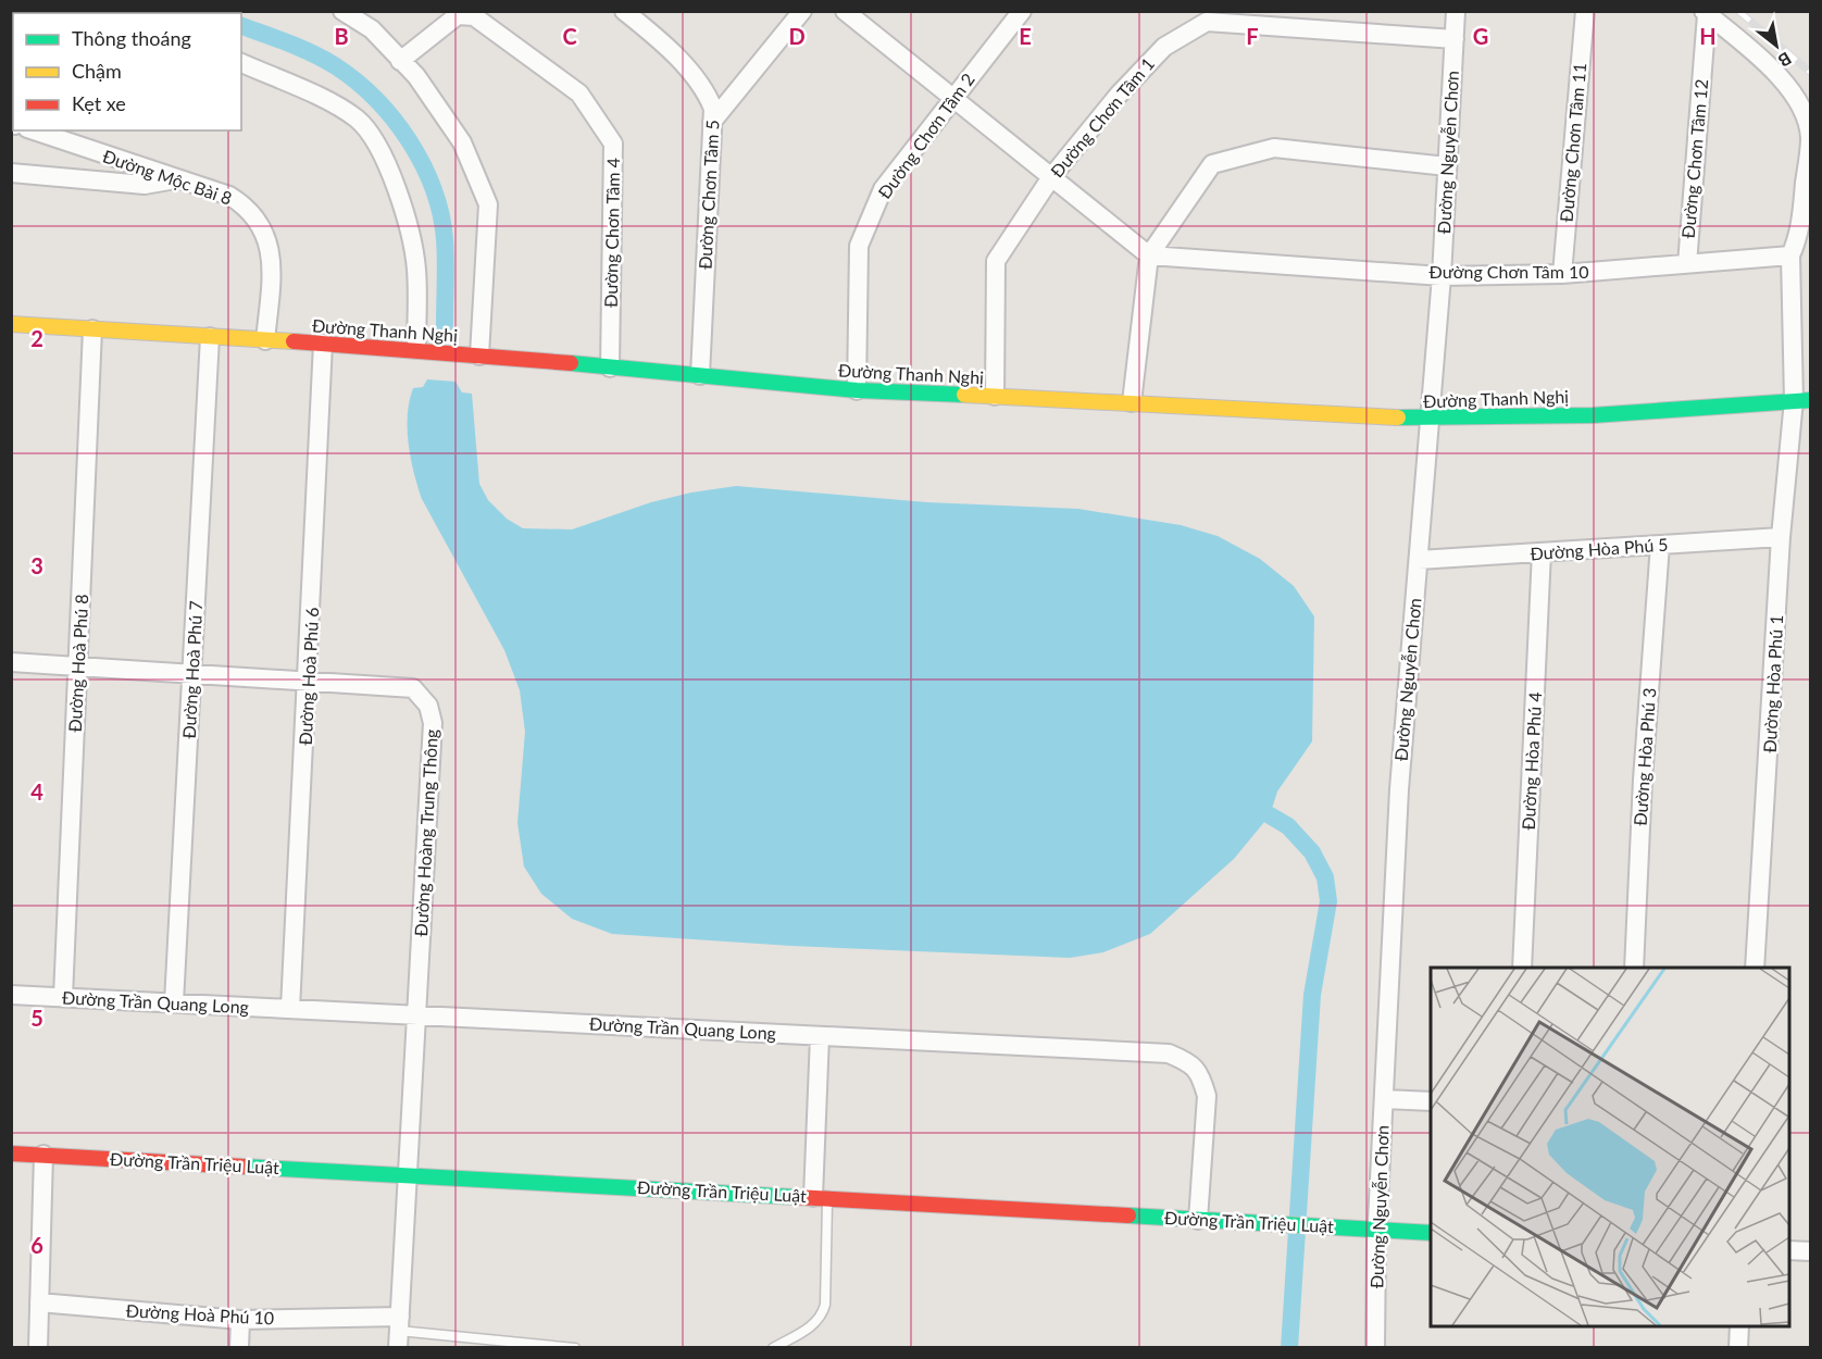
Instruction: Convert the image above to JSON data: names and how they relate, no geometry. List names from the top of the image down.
{
  "streets": {
    "street": [
      "Đường Chơn Tâm 1",
      "Đường Chơn Tâm 2",
      "Đường Chơn Tâm 11",
      "Đường Nguyễn Chơn",
      "Đường Chơn Tâm 12",
      "Đường Mộc Bài 8",
      "Đường Chơn Tâm 5",
      "Đường Chơn Tâm 4",
      "Đường Chơn Tâm 10",
      "Đường Thanh Nghị",
      "Đường Hòa Phú 5",
      "Đường Hoà Phú 8",
      "Đường Hoà Phú 7",
      "Đường Hoà Phú 6",
      "Đường Hòa Phú 1",
      "Đường Hòa Phú 3",
      "Đường Hòa Phú 4",
      "Đường Hoàng Trung Thông",
      "Đường Trần Quang Long",
      "Đường Trần Triệu Luật",
      "Đường Hoà Phú 10"
    ]
  },
  "crossings": [
    ["Đường Chơn Tâm 1", "Đường Nguyễn Chơn"],
    ["Đường Chơn Tâm 1", "Đường Thanh Nghị"],
    ["Đường Chơn Tâm 2", "Đường Thanh Nghị"],
    ["Đường Chơn Tâm 11", "Đường Chơn Tâm 10"],
    ["Đường Nguyễn Chơn", "Đường Chơn Tâm 10"],
    ["Đường Nguyễn Chơn", "Đường Thanh Nghị"],
    ["Đường Nguyễn Chơn", "Đường Hòa Phú 5"],
    ["Đường Nguyễn Chơn", "Đường Trần Triệu Luật"],
    ["Đường Chơn Tâm 12", "Đường Chơn Tâm 10"],
    ["Đường Mộc Bài 8", "Đường Thanh Nghị"],
    ["Đường Chơn Tâm 5", "Đường Thanh Nghị"],
    ["Đường Chơn Tâm 4", "Đường Thanh Nghị"],
    ["Đường Thanh Nghị", "Đường Hoà Phú 8"],
    ["Đường Thanh Nghị", "Đường Hoà Phú 7"],
    ["Đường Thanh Nghị", "Đường Hoà Phú 6"],
    ["Đường Thanh Nghị", "Đường Hòa Phú 1"],
    ["Đường Hòa Phú 5", "Đường Hòa Phú 1"],
    ["Đường Hòa Phú 5", "Đường Hòa Phú 3"],
    ["Đường Hòa Phú 5", "Đường Hòa Phú 4"],
    ["Đường Hoà Phú 8", "Đường Hoàng Trung Thông"],
    ["Đường Hoà Phú 8", "Đường Trần Quang Long"],
    ["Đường Hoà Phú 7", "Đường Hoàng Trung Thông"],
    ["Đường Hoà Phú 7", "Đường Trần Quang Long"],
    ["Đường Hoà Phú 6", "Đường Hoàng Trung Thông"],
    ["Đường Hoà Phú 6", "Đường Trần Quang Long"],
    ["Đường Hoàng Trung Thông", "Đường Trần Quang Long"],
    ["Đường Hoàng Trung Thông", "Đường Trần Triệu Luật"],
    ["Đường Hoàng Trung Thông", "Đường Hoà Phú 10"],
    ["Đường Trần Quang Long", "Đường Trần Triệu Luật"]
  ],
  "legend": ["Thông thoáng", "Chậm", "Kẹt xe"],
  "north": "bottom right",
  "grid": {
    "columns": [
      "B",
      "C",
      "D",
      "E",
      "F",
      "G",
      "H"
    ],
    "rows": [
      "2",
      "3",
      "4",
      "5",
      "6"
    ]
  }
}
